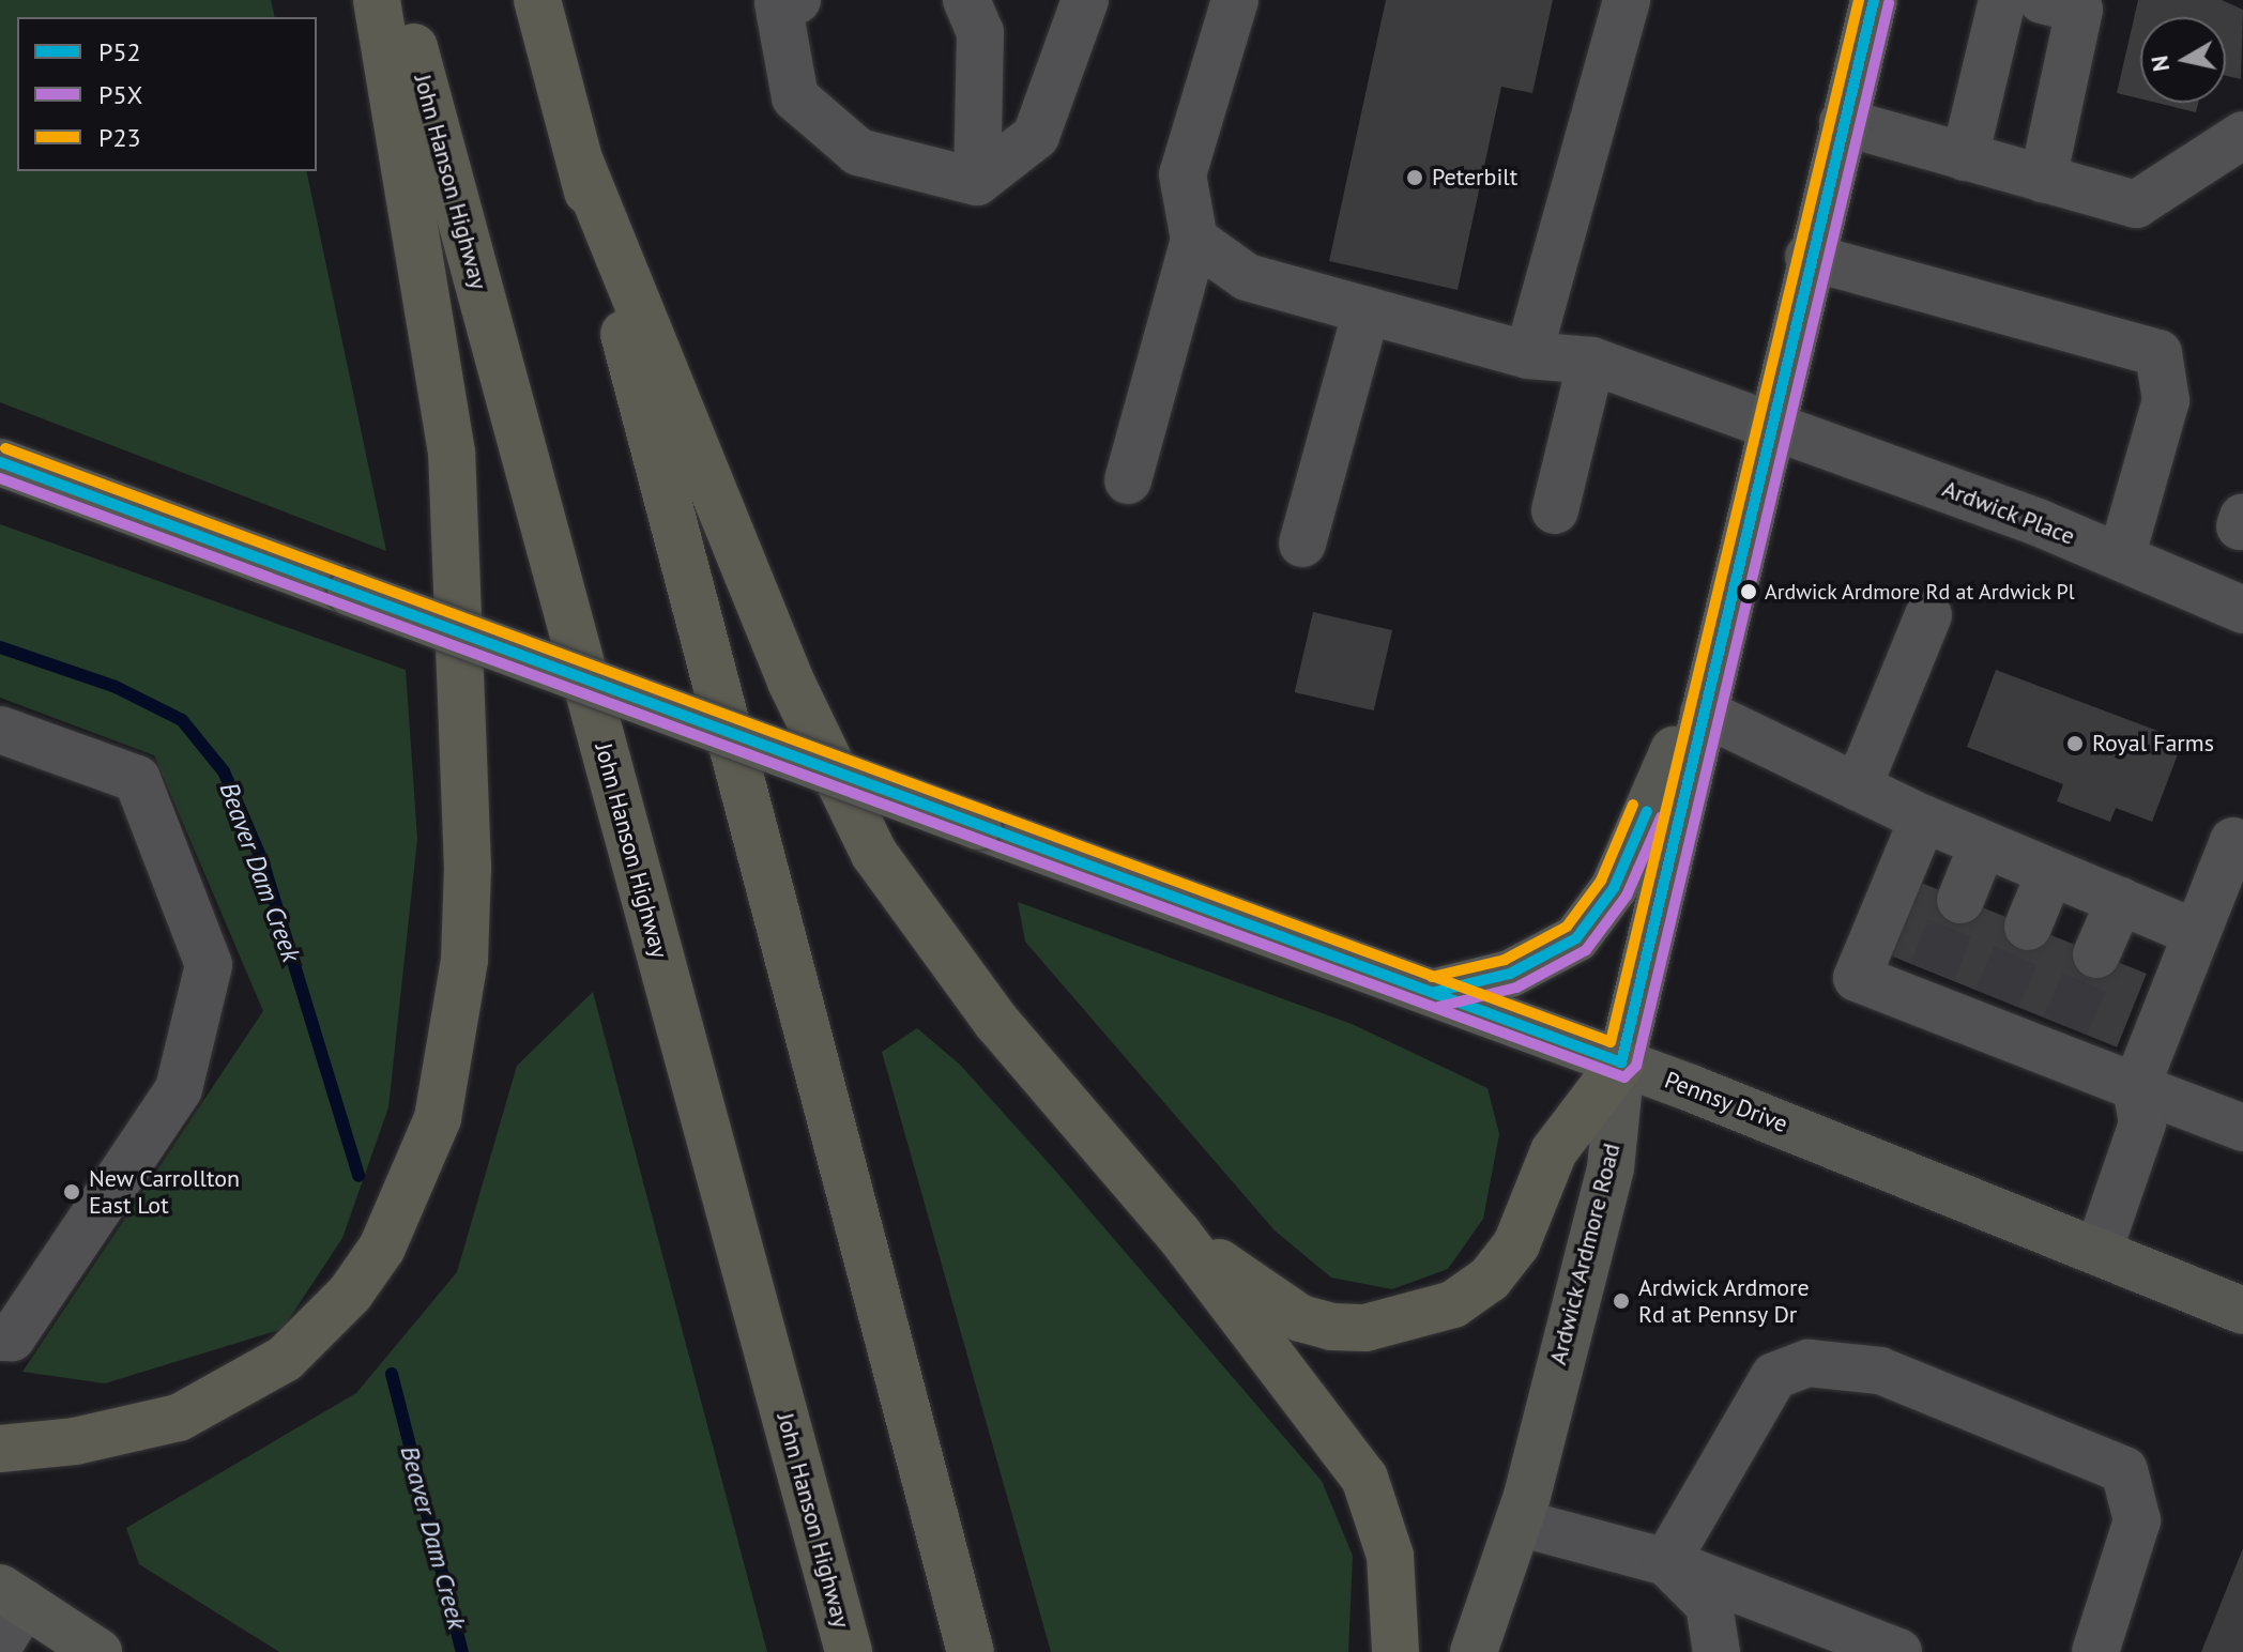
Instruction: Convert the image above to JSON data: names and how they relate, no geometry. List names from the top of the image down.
{
  "streets": {
    "highway": ["John Hanson Highway"],
    "main road": ["Pennsy Drive", "Ardwick Ardmore Road"],
    "street": ["Ardwick Place"]
  },
  "crossings": [
    ["Ardwick Place", "Ardwick Ardmore Road"],
    ["Pennsy Drive", "Ardwick Ardmore Road"]
  ],
  "water": ["Beaver Dam Creek"],
  "places": [
    "Peterbilt",
    "Ardwick Ardmore Rd at Ardwick Pl",
    "Royal Farms",
    "New Carrollton East Lot",
    "Ardwick Ardmore Rd at Pennsy Dr"
  ],
  "lines": ["transit line P52", "transit line P23", "transit line P5X"],
  "legend": ["P52", "P5X", "P23"],
  "north": "left"
}
